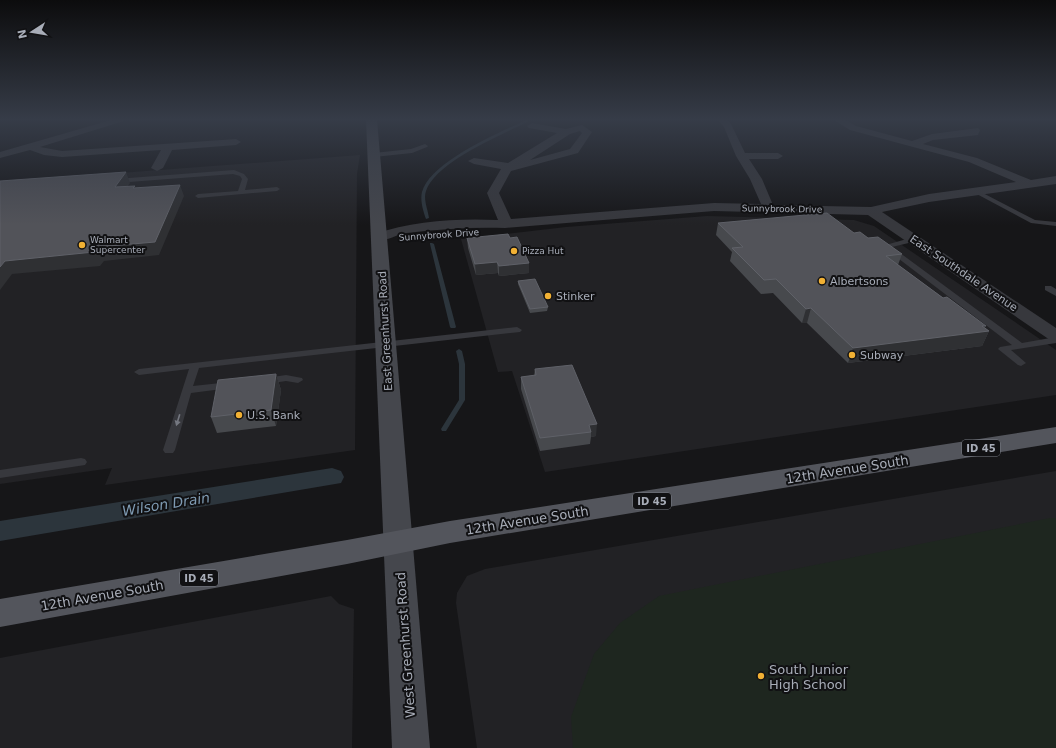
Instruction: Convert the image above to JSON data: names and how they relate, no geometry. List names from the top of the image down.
{
  "streets": {
    "main road": [
      "East Greenhurst Road",
      "ID 45",
      "12th Avenue South",
      "West Greenhurst Road"
    ],
    "street": ["Sunnybrook Drive", "East Southdale Avenue"]
  },
  "crossings": [
    ["Sunnybrook Drive", "East Southdale Avenue"],
    ["Sunnybrook Drive", "East Greenhurst Road"],
    ["East Greenhurst Road", "12th Avenue South"],
    ["East Greenhurst Road", "West Greenhurst Road"],
    ["12th Avenue South", "West Greenhurst Road"]
  ],
  "water": ["Wilson Drain"],
  "places": [
    "Walmart Supercenter",
    "Pizza Hut",
    "Albertsons",
    "Stinker",
    "Subway",
    "U.S. Bank",
    "South Junior High School"
  ],
  "north": "left"
}
